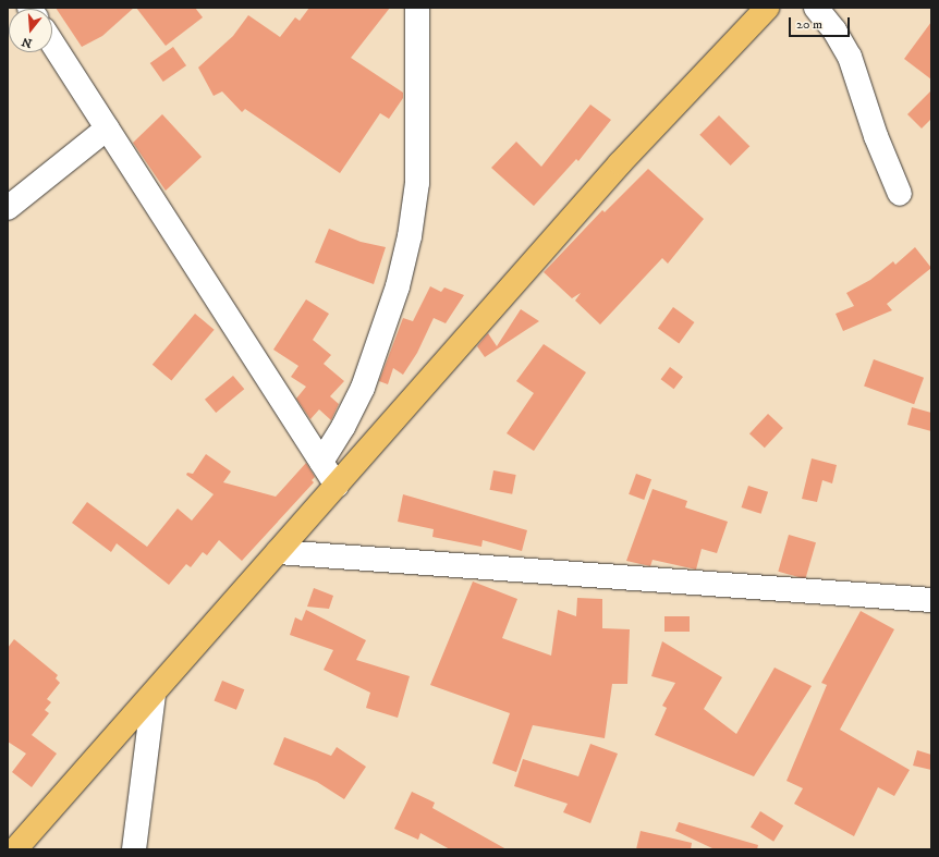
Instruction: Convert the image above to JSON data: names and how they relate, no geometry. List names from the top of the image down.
{
  "scale_bar": "20 m",
  "north": "bottom"
}
